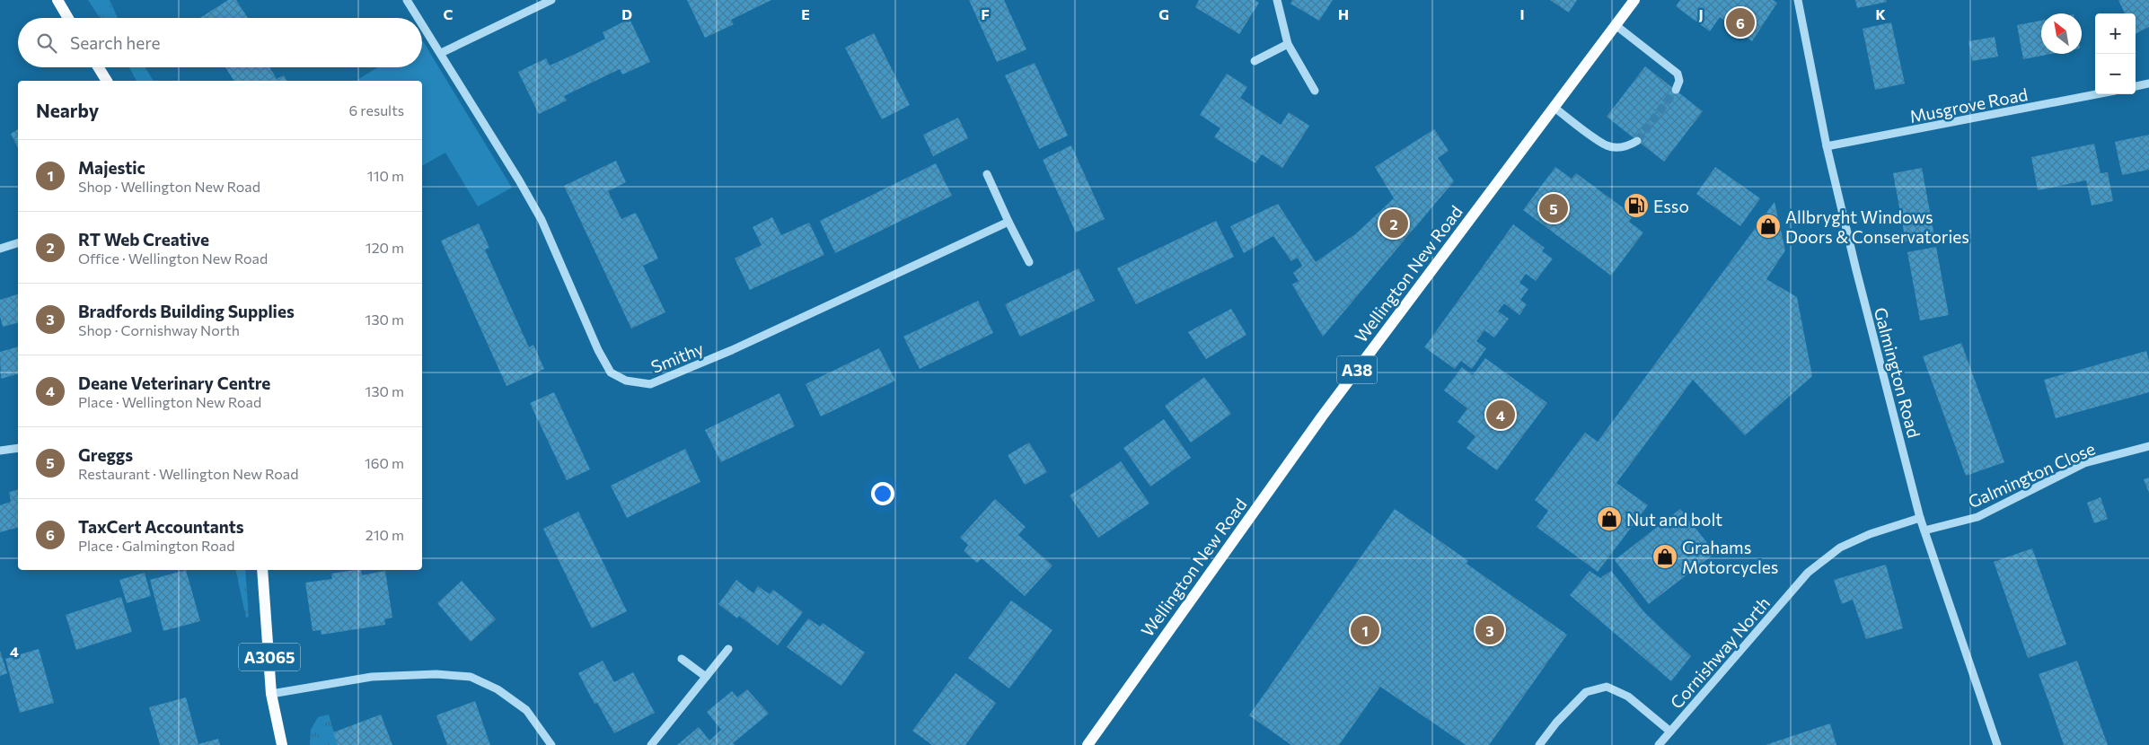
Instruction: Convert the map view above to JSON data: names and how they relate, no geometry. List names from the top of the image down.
{
  "streets": {
    "main road": ["Wellington New Road", "A38", "A3065"],
    "street": [
      "Musgrove Road",
      "Smithy",
      "Galmington Road",
      "Galmington Close",
      "Cornishway North"
    ]
  },
  "crossings": [
    ["Musgrove Road", "Galmington Road"],
    ["Galmington Road", "Galmington Close"],
    ["Galmington Road", "Cornishway North"]
  ],
  "places": {
    "fuel station": ["Esso"],
    "shop": ["Allbryght Windows Doors & Conservatories", "Nut and bolt", "Grahams Motorcycles"]
  },
  "north": "top left",
  "page": {
    "pins": [
      "6",
      "5",
      "2",
      "4",
      "1",
      "3"
    ],
    "map_buttons": ["+", "−"],
    "search": "Search here",
    "heading": ["Nearby", "6 results"],
    "list": [
      {
        "mark": "1",
        "name": "Majestic",
        "note": "Shop · Wellington New Road",
        "value": "110 m"
      },
      {
        "mark": "2",
        "name": "RT Web Creative",
        "note": "Office · Wellington New Road",
        "value": "120 m"
      },
      {
        "mark": "3",
        "name": "Bradfords Building Supplies",
        "note": "Shop · Cornishway North",
        "value": "130 m"
      },
      {
        "mark": "4",
        "name": "Deane Veterinary Centre",
        "note": "Place · Wellington New Road",
        "value": "130 m"
      },
      {
        "mark": "5",
        "name": "Greggs",
        "note": "Restaurant · Wellington New Road",
        "value": "160 m"
      },
      {
        "mark": "6",
        "name": "TaxCert Accountants",
        "note": "Place · Galmington Road",
        "value": "210 m"
      }
    ]
  },
  "grid": {
    "columns": [
      "C",
      "D",
      "E",
      "F",
      "G",
      "H",
      "I",
      "J",
      "K"
    ],
    "rows": ["4"]
  }
}
